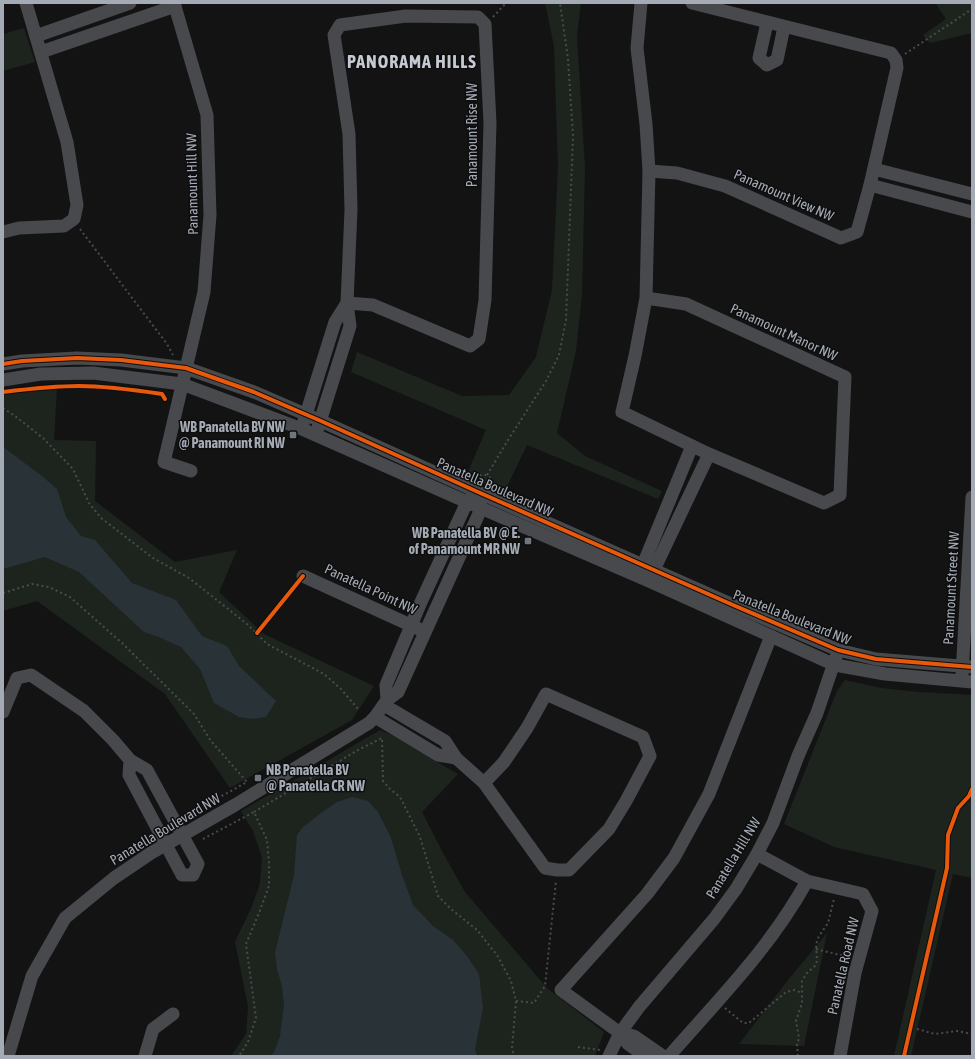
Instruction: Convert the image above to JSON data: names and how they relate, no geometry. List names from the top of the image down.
{
  "streets": {
    "street": [
      "Panamount Rise NW",
      "Panamount Hill NW",
      "Panamount View NW",
      "Panamount Manor NW",
      "Panatella Boulevard NW",
      "Panamount Street NW",
      "Panatella Point NW",
      "Panatella Hill NW",
      "Panatella Road NW"
    ]
  },
  "crossings": [
    ["Panamount Hill NW", "Panatella Boulevard NW"],
    ["Panatella Boulevard NW", "Panamount Street NW"],
    ["Panatella Boulevard NW", "Panatella Point NW"],
    ["Panatella Boulevard NW", "Panatella Hill NW"],
    ["Panatella Hill NW", "Panatella Road NW"]
  ],
  "districts": ["PANORAMA HILLS"],
  "places": {
    "transit": ["WB Panatella BV NW @ Panamount RI NW", "WB Panatella BV @ E. of Panamount MR NW", "NB Panatella BV @ Panatella CR NW"]
  }
}
